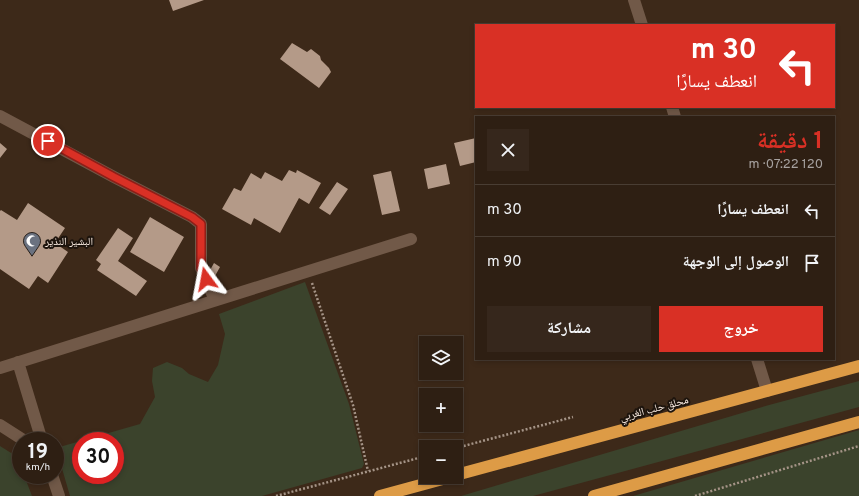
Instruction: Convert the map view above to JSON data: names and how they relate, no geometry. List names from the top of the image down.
{
  "streets": {
    "highway": ["محلق حلب الغربي"]
  },
  "places": {
    "mosque": ["البشير النذير"]
  },
  "page": {
    "turn": ["30 m", "انعطف يسارًا"],
    "heading": ["1 دقيقة", "120 m · 07:22"],
    "list": [
      {
        "name": "انعطف يسارًا",
        "value": "30 m"
      },
      {
        "name": "الوصول إلى الوجهة",
        "value": "90 m"
      }
    ],
    "buttons": ["خروج", "مشاركة"],
    "map_buttons": ["+", "−"],
    "speed": "19 km/h",
    "limit": "30"
  }
}
